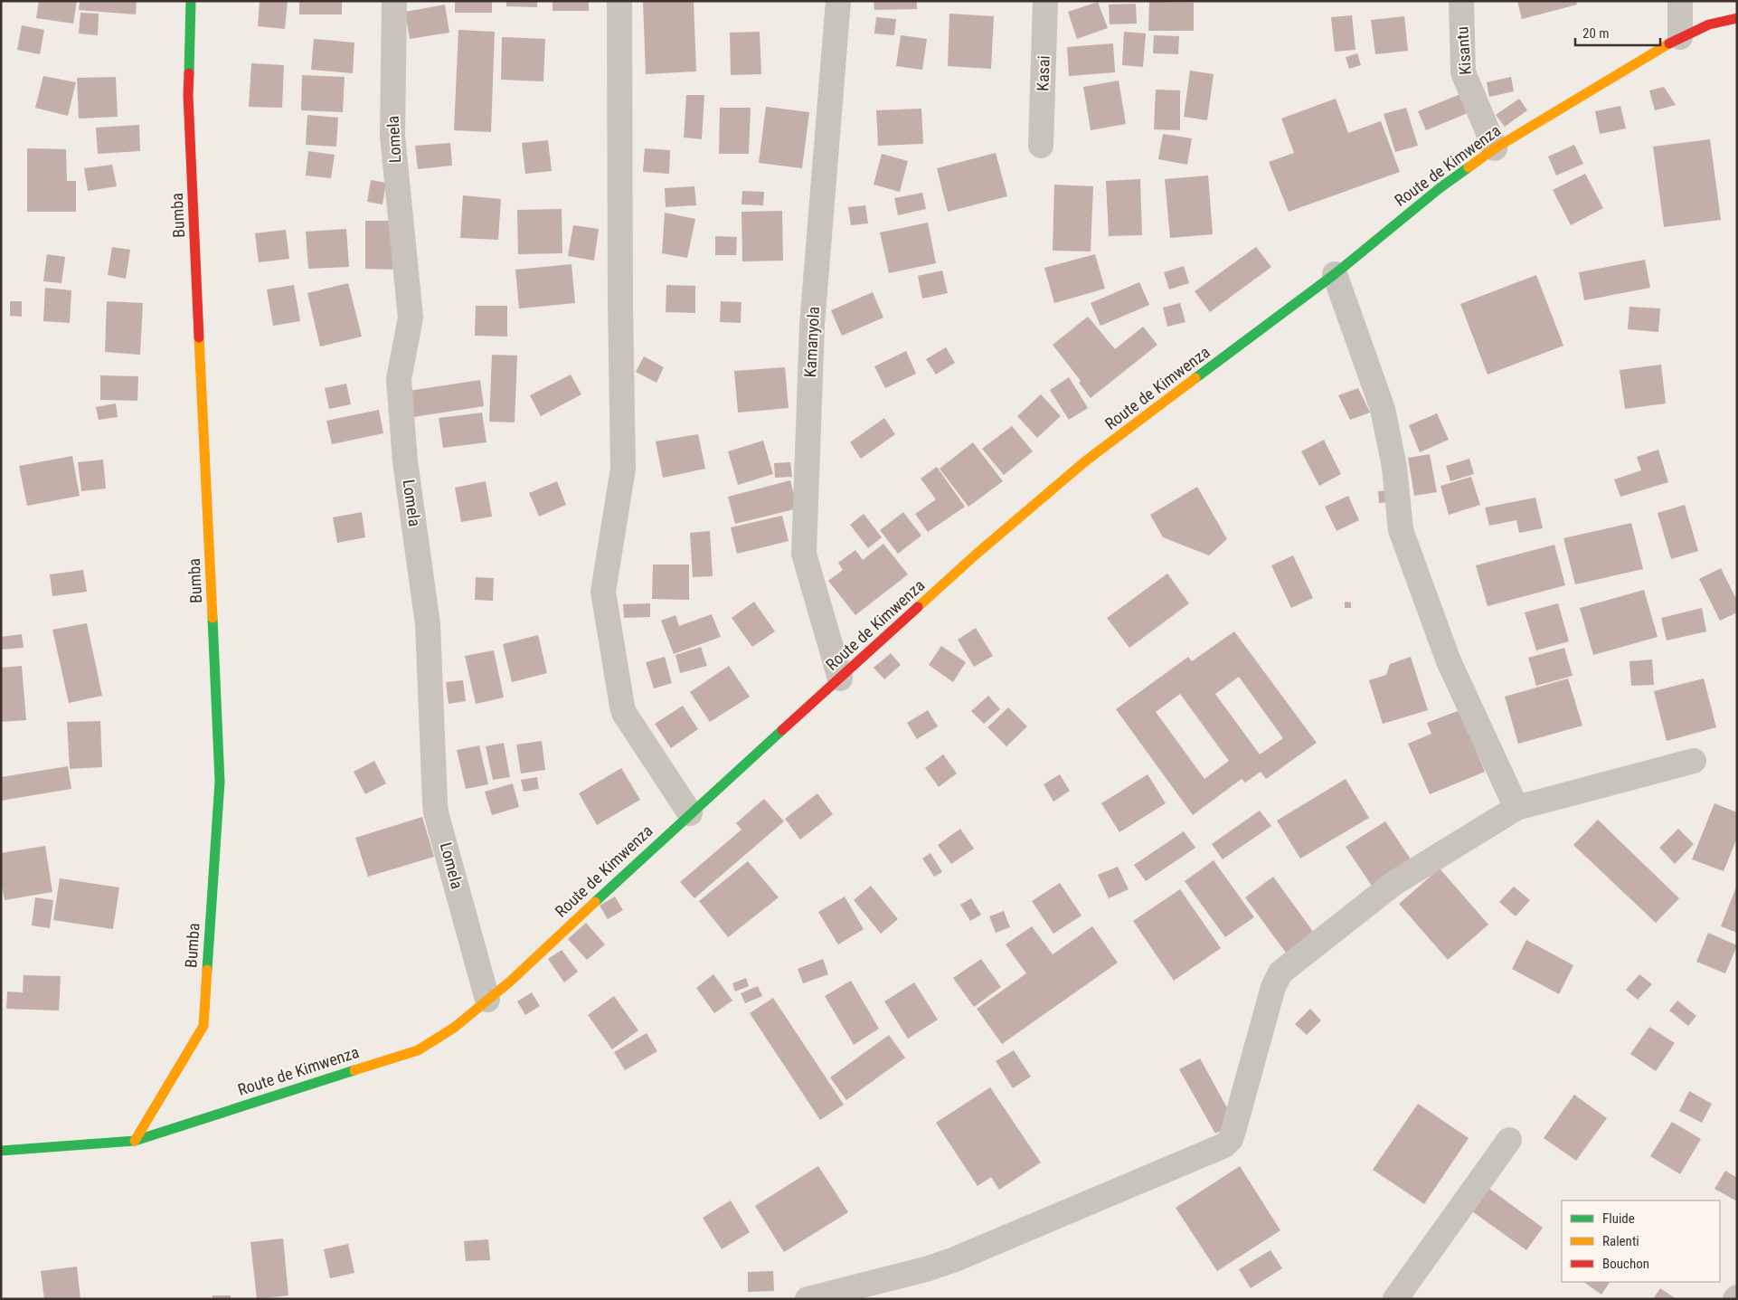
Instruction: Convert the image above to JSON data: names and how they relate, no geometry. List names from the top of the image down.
{
  "streets": {
    "street": [
      "Kisantu",
      "Kasai",
      "Lomela",
      "Route de Kimwenza",
      "Bumba",
      "Kamanyola"
    ]
  },
  "crossings": [
    ["Kisantu", "Route de Kimwenza"],
    ["Lomela", "Route de Kimwenza"],
    ["Route de Kimwenza", "Bumba"],
    ["Route de Kimwenza", "Kamanyola"]
  ],
  "legend": ["Fluide", "Ralenti", "Bouchon"],
  "scale_bar": "20 m"
}
